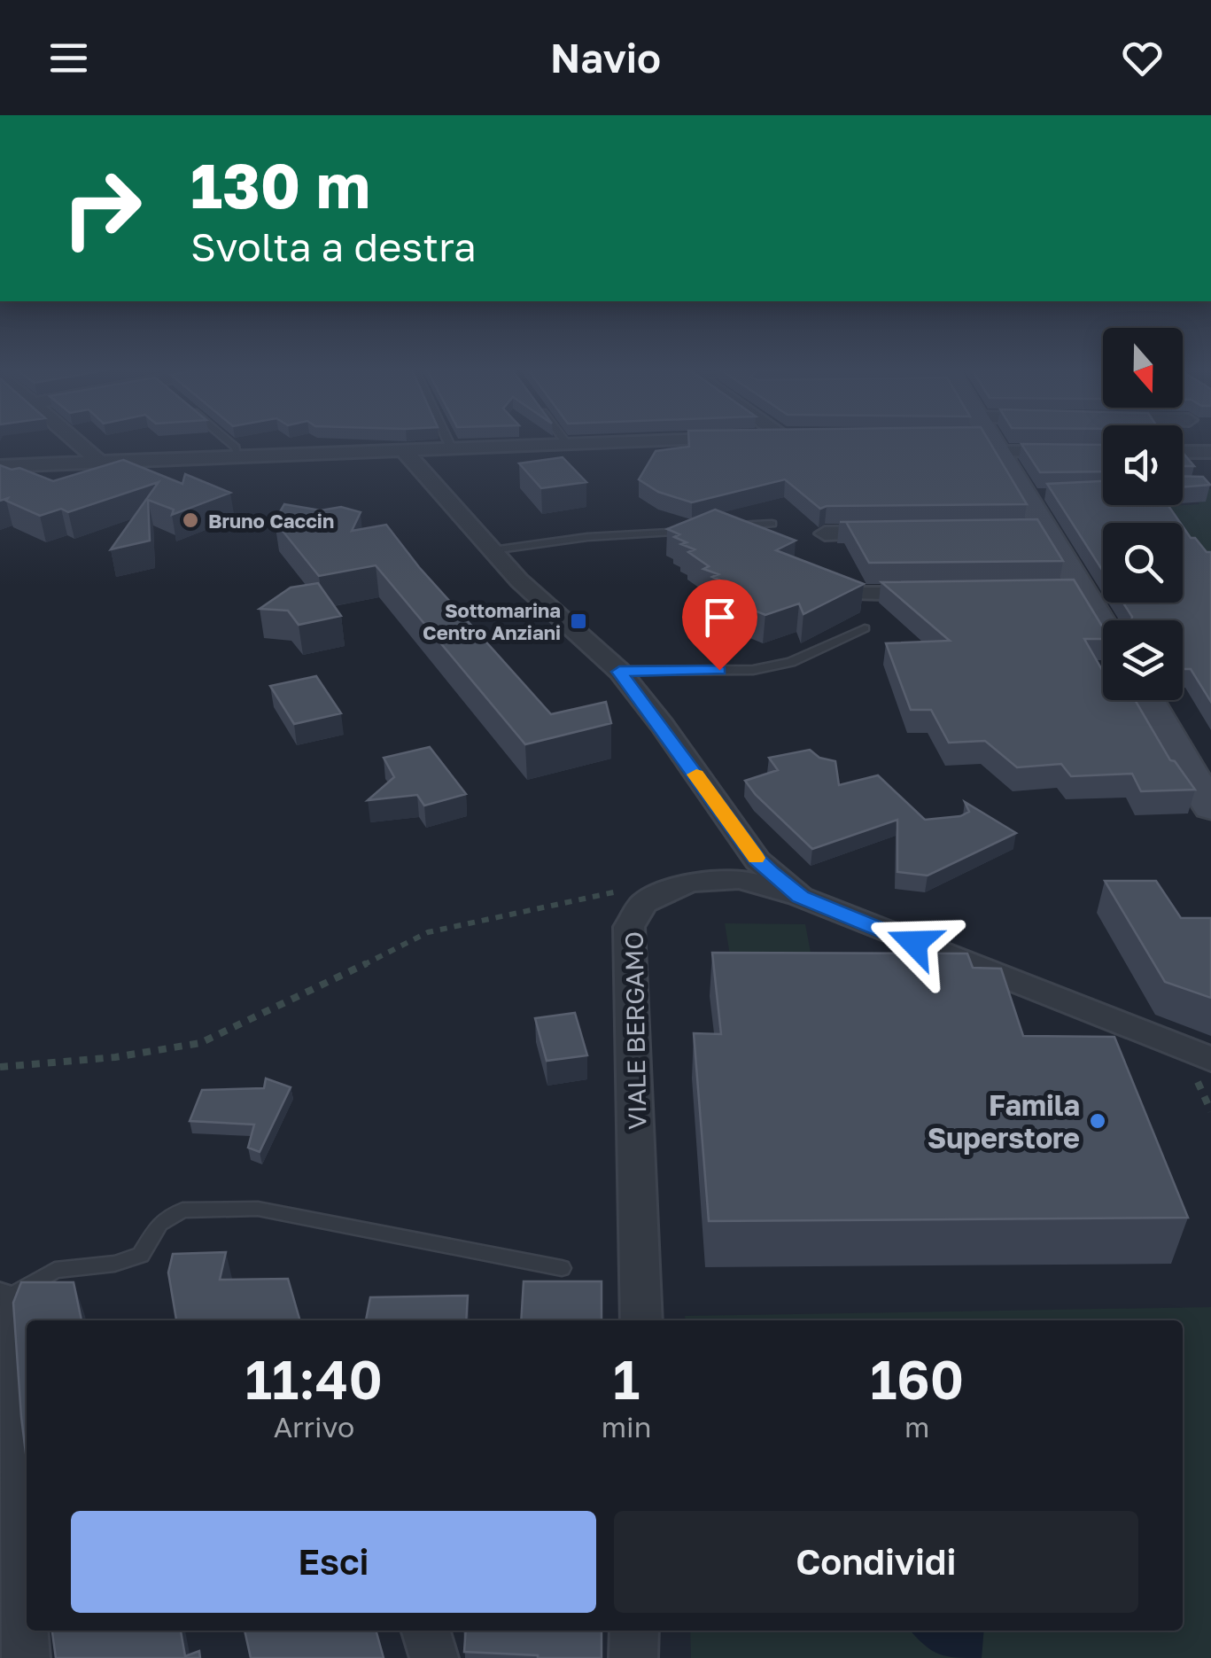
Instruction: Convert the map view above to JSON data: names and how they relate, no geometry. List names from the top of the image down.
{
  "streets": {
    "street": ["VIALE BERGAMO"]
  },
  "places": {
    "other": ["Bruno Caccin", "Famila Superstore"],
    "transit": ["Sottomarina Centro Anziani"]
  },
  "north": "bottom",
  "page": {
    "header": "Navio",
    "turn": ["130 m", "Svolta a destra"],
    "eta": [
      "11:40",
      "Arrivo",
      "1",
      "min",
      "160",
      "m"
    ],
    "buttons": ["Esci", "Condividi"]
  }
}
